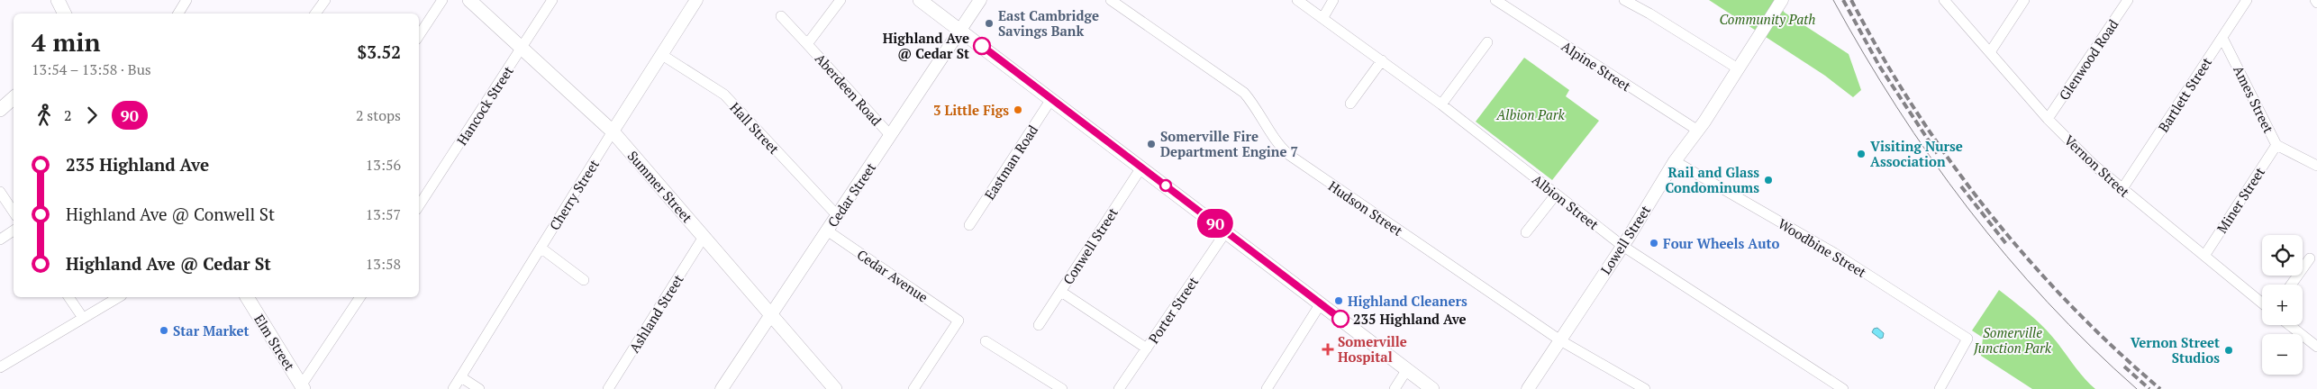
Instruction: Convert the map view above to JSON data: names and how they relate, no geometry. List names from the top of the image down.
{
  "streets": {
    "main road": ["Summer Street", "Elm Street"],
    "street": [
      "Glenwood Road",
      "Alpine Street",
      "Aberdeen Road",
      "Bartlett Street",
      "Ames Street",
      "Hancock Street",
      "Hall Street",
      "Eastman Road",
      "Vernon Street",
      "Cherry Street",
      "Cedar Street",
      "Miner Street",
      "Albion Street",
      "Hudson Street",
      "Lowell Street",
      "Conwell Street",
      "Woodbine Street",
      "Cedar Avenue",
      "Porter Street",
      "Ashland Street"
    ]
  },
  "crossings": [
    ["Glenwood Road", "Vernon Street"],
    ["Alpine Street", "Lowell Street"],
    ["Aberdeen Road", "Cedar Street"],
    ["Bartlett Street", "Ames Street"],
    ["Bartlett Street", "Vernon Street"],
    ["Ames Street", "Miner Street"],
    ["Hancock Street", "Summer Street"],
    ["Hall Street", "Cherry Street"],
    ["Hall Street", "Cedar Street"],
    ["Vernon Street", "Miner Street"],
    ["Summer Street", "Cherry Street"],
    ["Summer Street", "Cedar Street"],
    ["Summer Street", "Ashland Street"],
    ["Cedar Street", "Cedar Avenue"],
    ["Albion Street", "Lowell Street"],
    ["Hudson Street", "Lowell Street"],
    ["Lowell Street", "Woodbine Street"]
  ],
  "parks": ["Community Path", "Albion Park", "Somerville Junction Park"],
  "places": {
    "other": [
      "East Cambridge Savings Bank",
      "Highland Ave @ Cedar St",
      "3 Little Figs",
      "Somerville Fire Department Engine 7",
      "Visiting Nurse Association",
      "Rail and Glass Condominums",
      "Four Wheels Auto",
      "Highland Cleaners",
      "235 Highland Ave",
      "Star Market",
      "Vernon Street Studios"
    ],
    "health": ["Somerville Hospital"]
  },
  "lines": ["bus line 90"],
  "page": {
    "on_map": "90",
    "heading": ["4 min", "13:54 – 13:58 · Bus", "$3.52"],
    "legs": ["2", "90", "2 stops"],
    "list": [
      {
        "name": "235 Highland Ave",
        "value": "13:56"
      },
      {
        "name": "Highland Ave @ Conwell St",
        "value": "13:57"
      },
      {
        "name": "Highland Ave @ Cedar St",
        "value": "13:58"
      }
    ],
    "map_buttons": ["+", "−"]
  }
}
